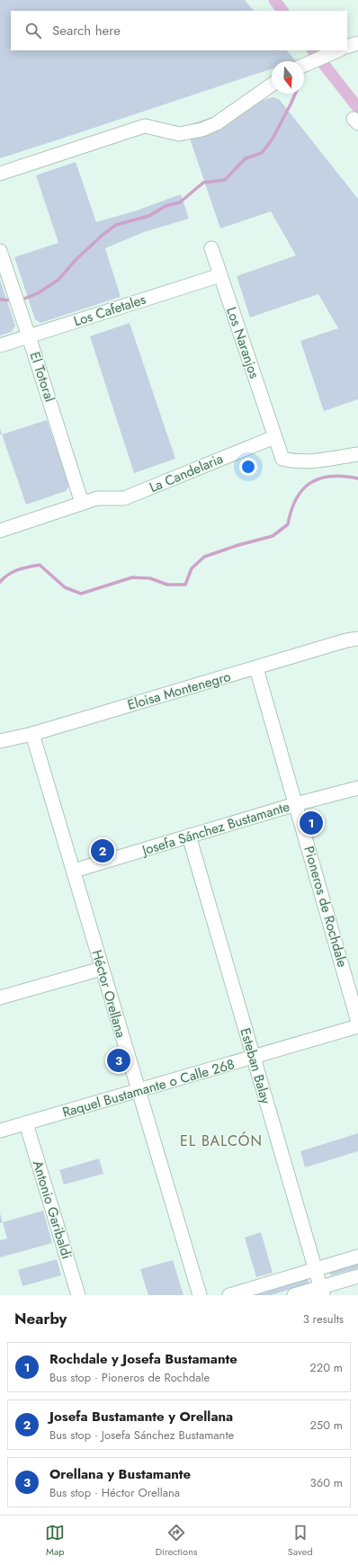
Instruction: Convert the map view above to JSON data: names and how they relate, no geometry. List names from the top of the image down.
{
  "streets": {
    "street": [
      "Los Cafetales",
      "Los Naranjos",
      "El Totoral",
      "La Candelaria",
      "Eloisa Montenegro",
      "Josefa Sánchez Bustamante",
      "Pioneros de Rochdale",
      "Héctor Orellana",
      "Esteban Balay",
      "Raquel Bustamante o Calle 268",
      "Antonio Garibaldi"
    ]
  },
  "crossings": [
    ["Los Cafetales", "Los Naranjos"],
    ["Los Cafetales", "El Totoral"],
    ["Los Naranjos", "La Candelaria"],
    ["El Totoral", "La Candelaria"],
    ["Eloisa Montenegro", "Pioneros de Rochdale"],
    ["Eloisa Montenegro", "Héctor Orellana"],
    ["Josefa Sánchez Bustamante", "Pioneros de Rochdale"],
    ["Josefa Sánchez Bustamante", "Héctor Orellana"],
    ["Josefa Sánchez Bustamante", "Esteban Balay"],
    ["Héctor Orellana", "Raquel Bustamante o Calle 268"],
    ["Esteban Balay", "Raquel Bustamante o Calle 268"],
    ["Raquel Bustamante o Calle 268", "Antonio Garibaldi"]
  ],
  "districts": ["EL BALCÓN"],
  "north": "bottom",
  "page": {
    "search": "Search here",
    "pins": ["1", "2", "3"],
    "heading": ["Nearby", "3 results"],
    "list": [
      {
        "mark": "1",
        "name": "Rochdale y Josefa Bustamante",
        "note": "Bus stop · Pioneros de Rochdale",
        "value": "220 m"
      },
      {
        "mark": "2",
        "name": "Josefa Bustamante y Orellana",
        "note": "Bus stop · Josefa Sánchez Bustamante",
        "value": "250 m"
      },
      {
        "mark": "3",
        "name": "Orellana y Bustamante",
        "note": "Bus stop · Héctor Orellana",
        "value": "360 m"
      }
    ],
    "nav": ["Map", "Directions", "Saved"]
  }
}
